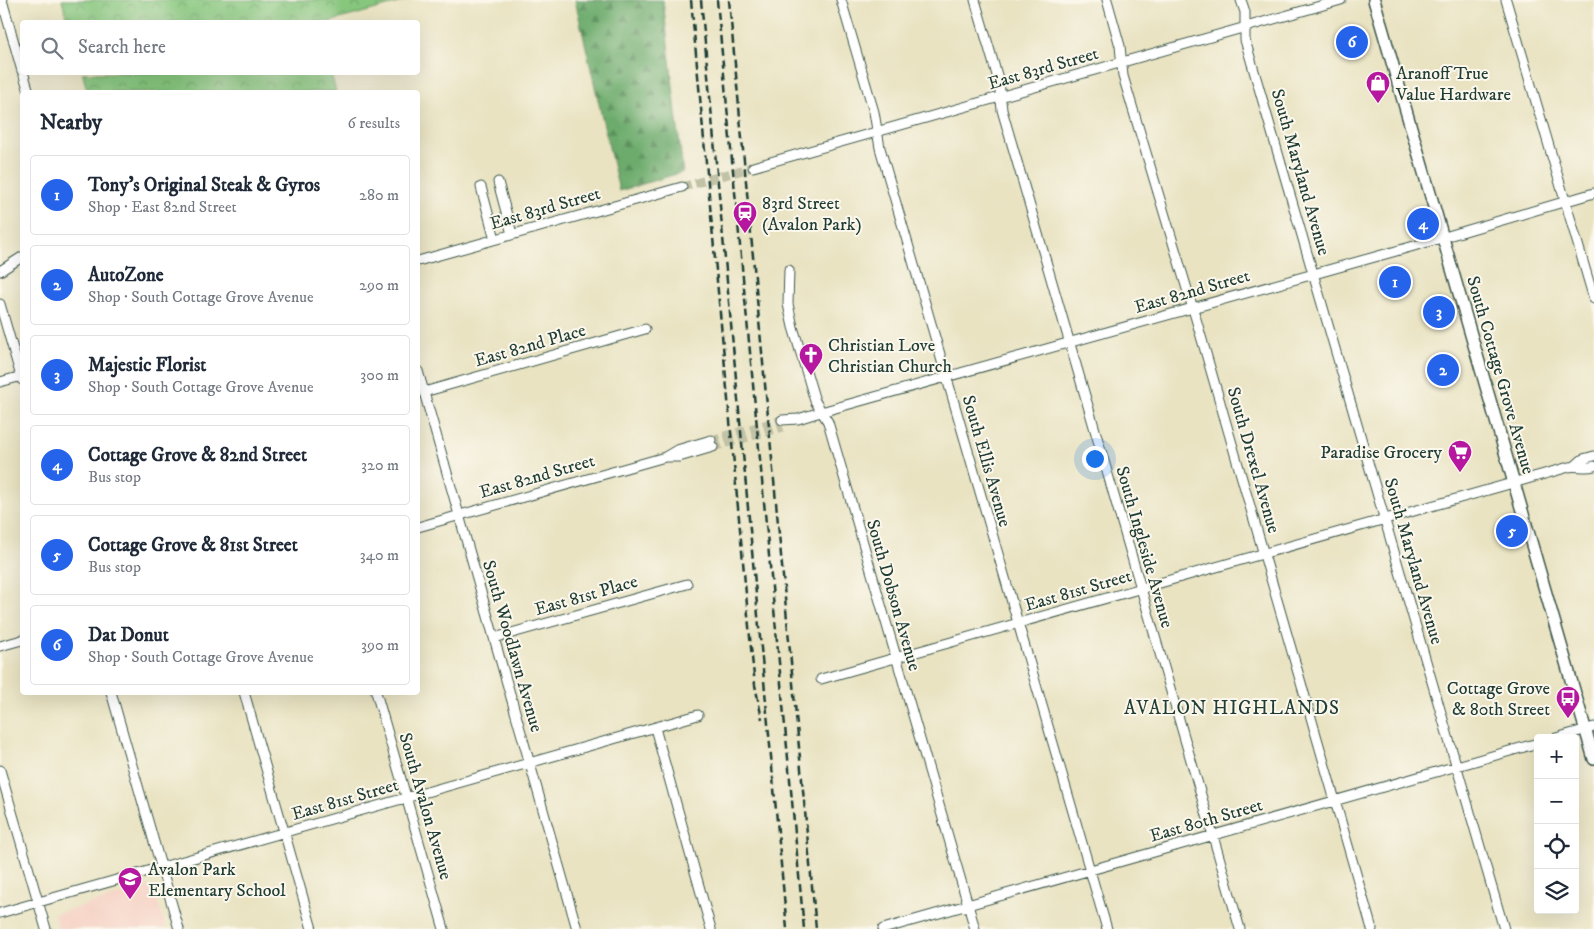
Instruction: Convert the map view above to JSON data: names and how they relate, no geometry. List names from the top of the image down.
{
  "streets": {
    "main road": ["South Cottage Grove Avenue"],
    "street": [
      "East 83rd Street",
      "South Maryland Avenue",
      "East 82nd Street",
      "East 82nd Place",
      "South Drexel Avenue",
      "South Ellis Avenue",
      "South Ingleside Avenue",
      "East 81st Street",
      "East 81st Place",
      "South Dobson Avenue",
      "South Woodlawn Avenue",
      "South Avalon Avenue",
      "East 80th Street"
    ]
  },
  "crossings": [
    ["East 83rd Street", "South Maryland Avenue"],
    ["East 83rd Street", "South Drexel Avenue"],
    ["East 83rd Street", "South Ellis Avenue"],
    ["East 83rd Street", "South Ingleside Avenue"],
    ["South Maryland Avenue", "East 82nd Street"],
    ["South Maryland Avenue", "East 81st Street"],
    ["South Maryland Avenue", "East 80th Street"],
    ["East 82nd Street", "South Cottage Grove Avenue"],
    ["East 82nd Street", "South Drexel Avenue"],
    ["East 82nd Street", "South Ellis Avenue"],
    ["East 82nd Street", "South Ingleside Avenue"],
    ["East 82nd Street", "South Dobson Avenue"],
    ["East 82nd Street", "South Woodlawn Avenue"],
    ["East 82nd Place", "South Woodlawn Avenue"],
    ["South Cottage Grove Avenue", "East 81st Street"],
    ["South Drexel Avenue", "East 81st Street"],
    ["South Drexel Avenue", "East 80th Street"],
    ["South Ellis Avenue", "East 81st Street"],
    ["South Ellis Avenue", "East 80th Street"],
    ["South Ingleside Avenue", "East 81st Street"],
    ["South Ingleside Avenue", "East 80th Street"],
    ["East 81st Street", "South Dobson Avenue"],
    ["East 81st Street", "South Woodlawn Avenue"],
    ["East 81st Street", "South Avalon Avenue"],
    ["East 81st Place", "South Woodlawn Avenue"],
    ["South Dobson Avenue", "East 80th Street"]
  ],
  "districts": ["AVALON HIGHLANDS"],
  "places": {
    "shop": ["Aranoff True Value Hardware"],
    "station": ["83rd Street (Avalon Park)"],
    "church": ["Christian Love Christian Church"],
    "supermarket": ["Paradise Grocery"],
    "bus stop": ["Cottage Grove & 80th Street"],
    "school or university": ["Avalon Park Elementary School"]
  },
  "page": {
    "search": "Search here",
    "pins": [
      "6",
      "4",
      "1",
      "3",
      "2",
      "5"
    ],
    "heading": ["Nearby", "6 results"],
    "list": [
      {
        "mark": "1",
        "name": "Tony’s Original Steak & Gyros",
        "note": "Shop · East 82nd Street",
        "value": "280 m"
      },
      {
        "mark": "2",
        "name": "AutoZone",
        "note": "Shop · South Cottage Grove Avenue",
        "value": "290 m"
      },
      {
        "mark": "3",
        "name": "Majestic Florist",
        "note": "Shop · South Cottage Grove Avenue",
        "value": "300 m"
      },
      {
        "mark": "4",
        "name": "Cottage Grove & 82nd Street",
        "note": "Bus stop",
        "value": "320 m"
      },
      {
        "mark": "5",
        "name": "Cottage Grove & 81st Street",
        "note": "Bus stop",
        "value": "340 m"
      },
      {
        "mark": "6",
        "name": "Dat Donut",
        "note": "Shop · South Cottage Grove Avenue",
        "value": "390 m"
      }
    ],
    "map_buttons": ["+", "−"]
  }
}
